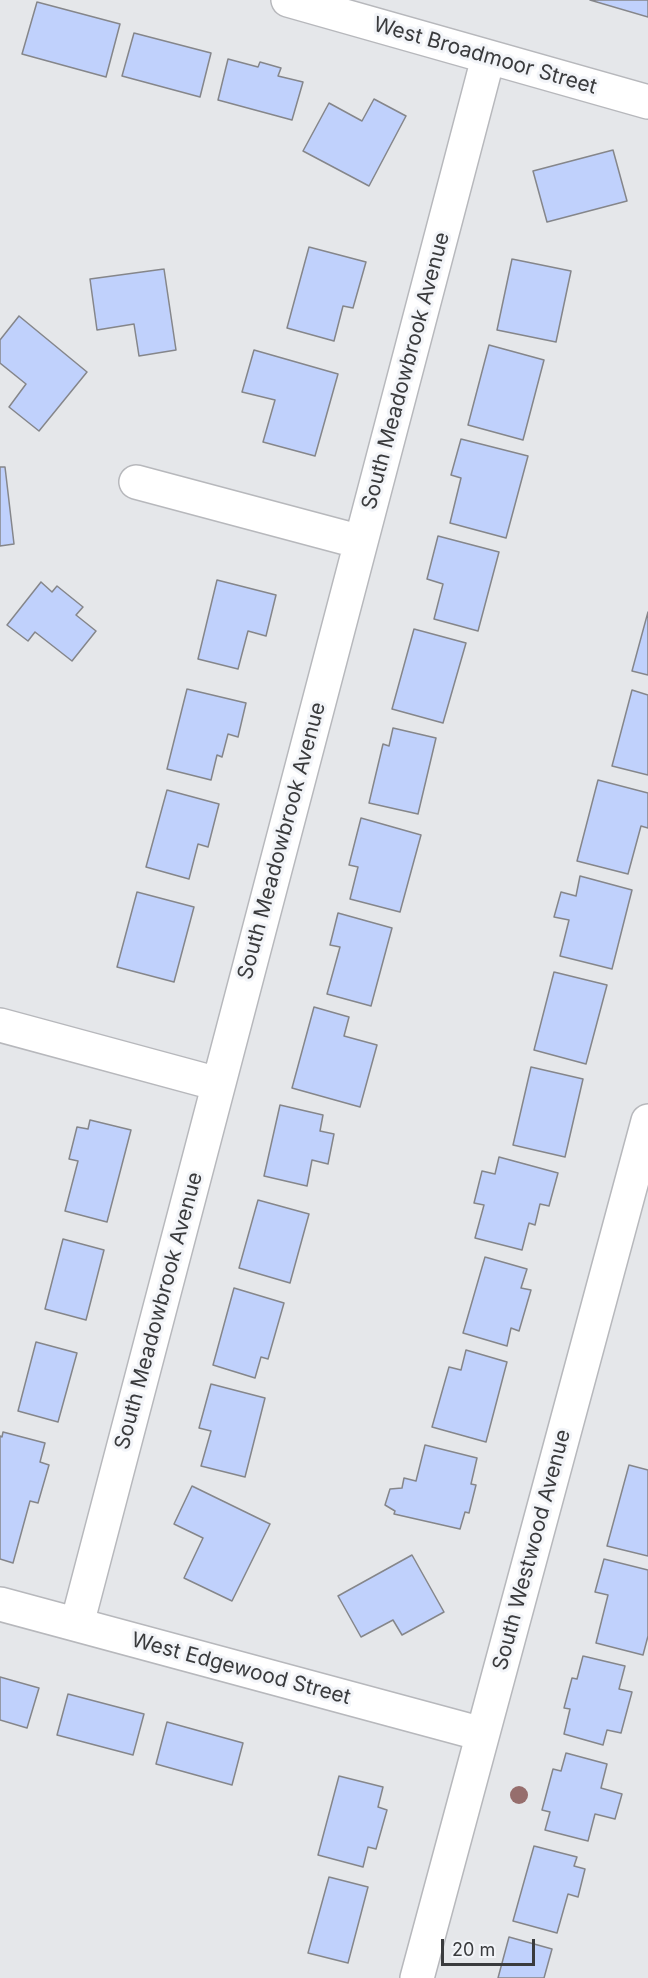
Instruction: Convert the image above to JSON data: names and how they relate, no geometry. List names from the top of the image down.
{
  "streets": {
    "street": [
      "West Broadmoor Street",
      "South Meadowbrook Avenue",
      "South Westwood Avenue",
      "West Edgewood Street"
    ]
  },
  "crossings": [
    ["West Broadmoor Street", "South Meadowbrook Avenue"],
    ["South Meadowbrook Avenue", "West Edgewood Street"],
    ["South Westwood Avenue", "West Edgewood Street"]
  ],
  "scale_bar": "20 m"
}
